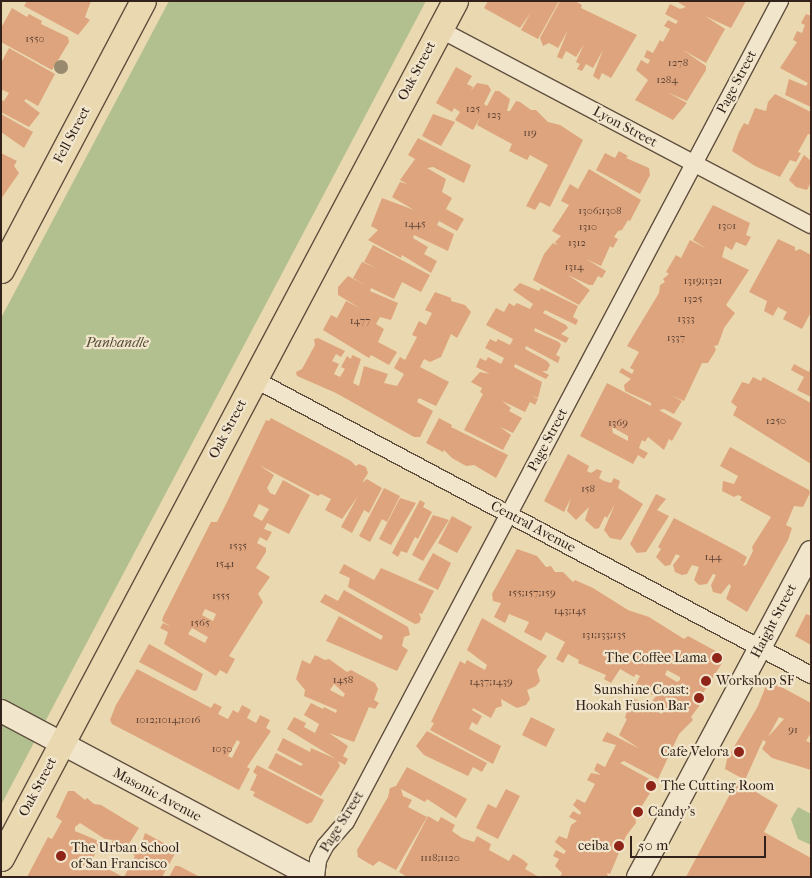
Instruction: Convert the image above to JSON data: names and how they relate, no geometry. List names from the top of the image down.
{
  "streets": {
    "main road": ["Oak Street", "Fell Street"],
    "street": [
      "Page Street",
      "Lyon Street",
      "Central Avenue",
      "Haight Street",
      "Masonic Avenue"
    ]
  },
  "crossings": [
    ["Oak Street", "Lyon Street"],
    ["Oak Street", "Central Avenue"],
    ["Oak Street", "Masonic Avenue"],
    ["Page Street", "Lyon Street"],
    ["Page Street", "Central Avenue"],
    ["Page Street", "Masonic Avenue"],
    ["Central Avenue", "Haight Street"]
  ],
  "parks": ["Panhandle"],
  "places": [
    "The Coffee Lama",
    "Workshop SF",
    "Sunshine Coast: Hookah Fusion Bar",
    "Cafe Velora",
    "The Cutting Room",
    "Candy's",
    "ceiba",
    "The Urban School of San Francisco"
  ],
  "house_numbers": [
    "1550",
    "1278",
    "1284",
    "125",
    "123",
    "119",
    "1306;1308",
    "1445",
    "1301",
    "1310",
    "1312",
    "1314",
    "1319;1321",
    "1325",
    "1333",
    "1477",
    "1337",
    "1250",
    "1369",
    "158",
    "1535",
    "144",
    "1541",
    "155;157;159",
    "1555",
    "143;145",
    "1565",
    "131;133;135",
    "1458",
    "1437;1439",
    "1012;1014;1016",
    "91",
    "1030",
    "1118;1120"
  ],
  "scale_bar": "50 m"
}
